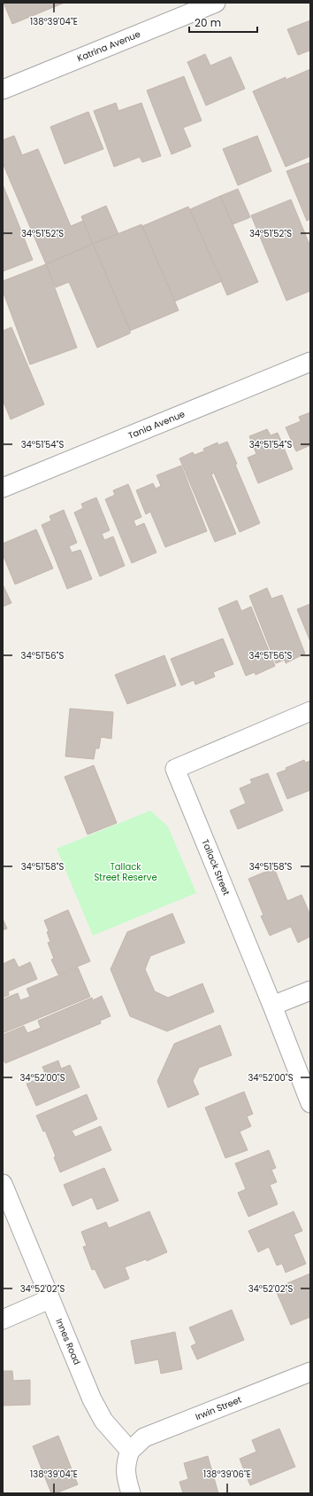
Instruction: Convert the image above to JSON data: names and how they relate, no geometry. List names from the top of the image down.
{
  "streets": {
    "street": [
      "Katrina Avenue",
      "Tania Avenue",
      "Tallack Street",
      "Innes Road",
      "Irwin Street"
    ]
  },
  "crossings": [
    ["Innes Road", "Irwin Street"]
  ],
  "parks": ["Tallack Street Reserve"],
  "scale_bar": "20 m",
  "coordinates": [
    "138°39'04\"E",
    "34°51'52\"S",
    "34°51'54\"S",
    "34°51'56\"S",
    "34°51'58\"S",
    "34°52'00\"S",
    "34°52'02\"S",
    "138°39'06\"E"
  ]
}
